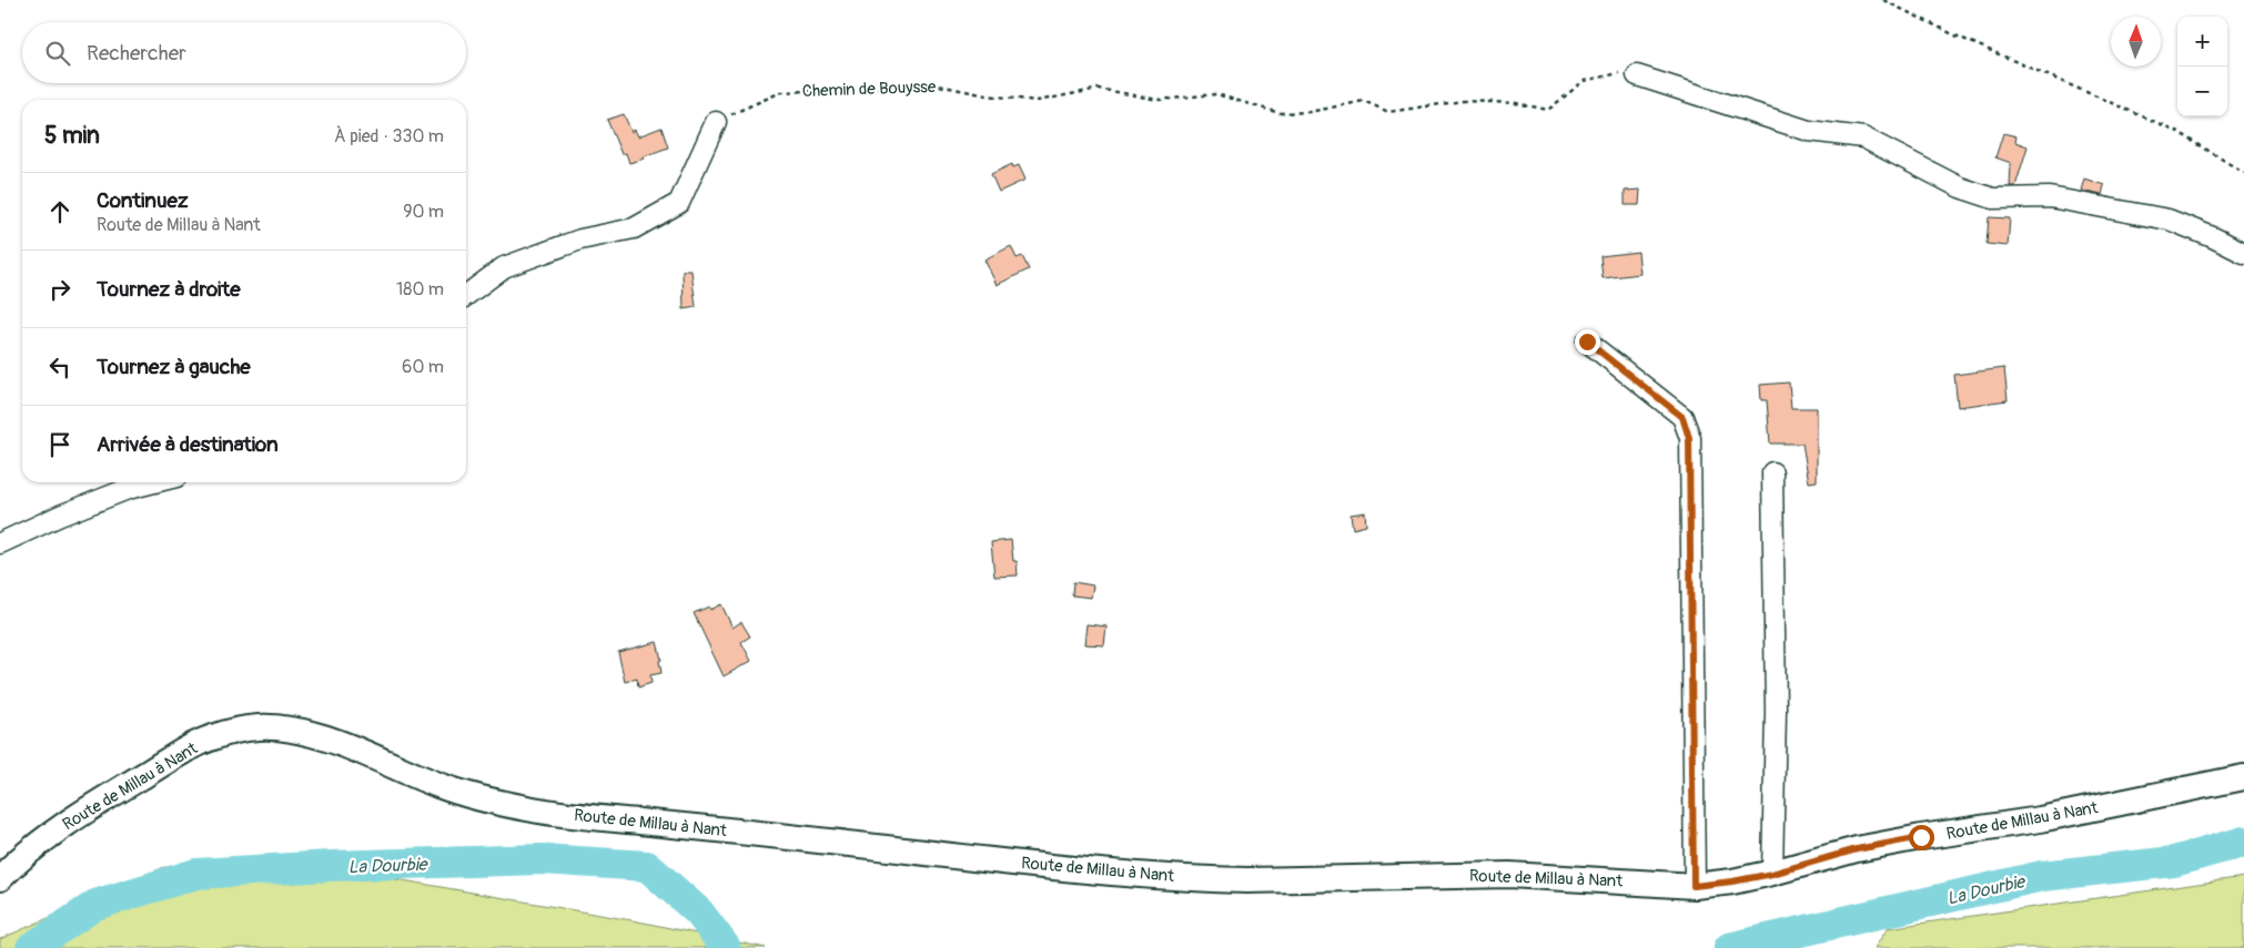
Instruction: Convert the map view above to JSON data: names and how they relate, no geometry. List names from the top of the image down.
{
  "streets": {
    "main road": ["Route de Millau à Nant"],
    "path": ["Chemin de Bouysse"]
  },
  "water": ["La Dourbie"],
  "north": "top",
  "page": {
    "map_buttons": ["+", "−"],
    "search": "Rechercher",
    "heading": ["5 min", "À pied · 330 m"],
    "list": [
      ["Continuez", "Route de Millau à Nant", "90 m"],
      ["Tournez à droite", "180 m"],
      ["Tournez à gauche", "60 m"],
      "Arrivée à destination"
    ]
  }
}
